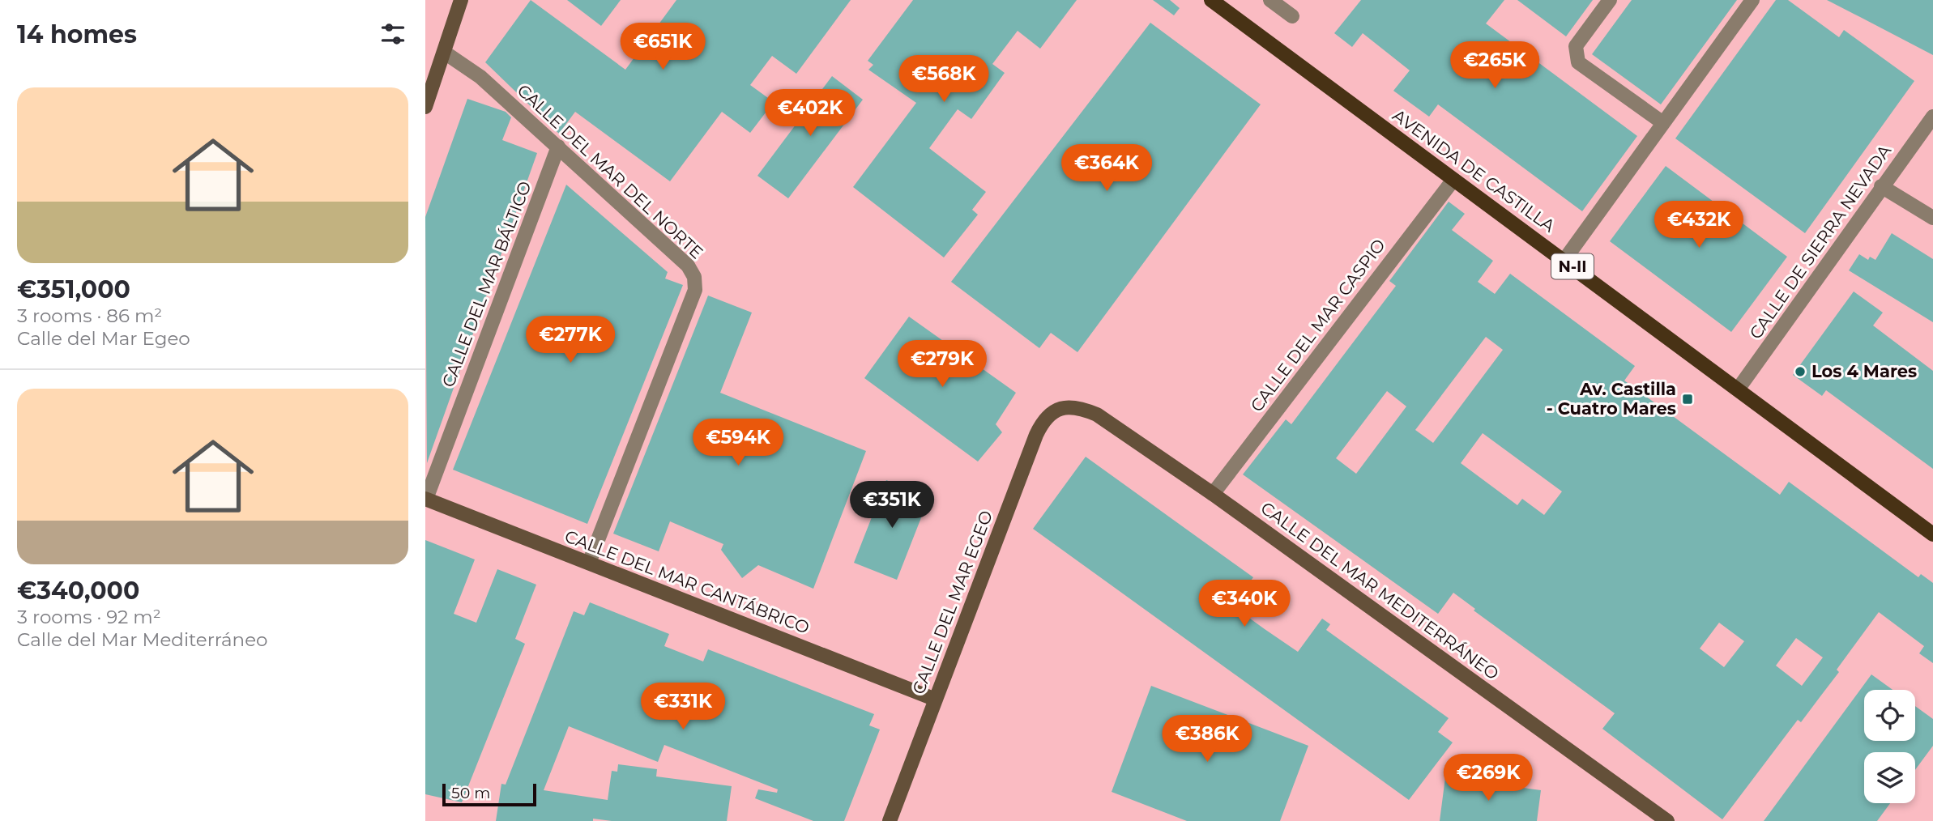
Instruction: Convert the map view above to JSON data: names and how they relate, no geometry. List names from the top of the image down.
{
  "streets": {
    "main road": ["AVENIDA DE CASTILLA", "N-II"],
    "street": [
      "CALLE DEL MAR DEL NORTE",
      "CALLE DE SIERRA NEVADA",
      "CALLE DEL MAR BÁLTICO",
      "CALLE DEL MAR CASPIO",
      "CALLE DEL MAR CANTÁBRICO",
      "CALLE DEL MAR MEDITERRÁNEO",
      "CALLE DEL MAR EGEO"
    ]
  },
  "crossings": [
    ["AVENIDA DE CASTILLA", "CALLE DE SIERRA NEVADA"],
    ["AVENIDA DE CASTILLA", "CALLE DEL MAR CASPIO"],
    ["CALLE DEL MAR DEL NORTE", "CALLE DEL MAR BÁLTICO"],
    ["CALLE DEL MAR DEL NORTE", "CALLE DEL MAR CANTÁBRICO"],
    ["CALLE DEL MAR BÁLTICO", "CALLE DEL MAR CANTÁBRICO"],
    ["CALLE DEL MAR CASPIO", "CALLE DEL MAR MEDITERRÁNEO"],
    ["CALLE DEL MAR CANTÁBRICO", "CALLE DEL MAR EGEO"],
    ["CALLE DEL MAR MEDITERRÁNEO", "CALLE DEL MAR EGEO"]
  ],
  "places": {
    "other": ["Los 4 Mares"],
    "transit": ["Av. Castilla - Cuatro Mares"]
  },
  "scale_bar": "50 m",
  "page": {
    "heading": "14 homes",
    "price": [
      "€651K",
      "€265K",
      "€568K",
      "€402K",
      "€364K",
      "€432K",
      "€277K",
      "€279K",
      "€594K",
      "€351K",
      "€340K",
      "€331K",
      "€386K",
      "€269K"
    ],
    "list": [
      {
        "name": "€351,000",
        "note": "3 rooms · 86 m² · Calle del Mar Egeo"
      },
      {
        "name": "€340,000",
        "note": "3 rooms · 92 m² · Calle del Mar Mediterráneo"
      }
    ],
    "scale": "50 m"
  }
}
